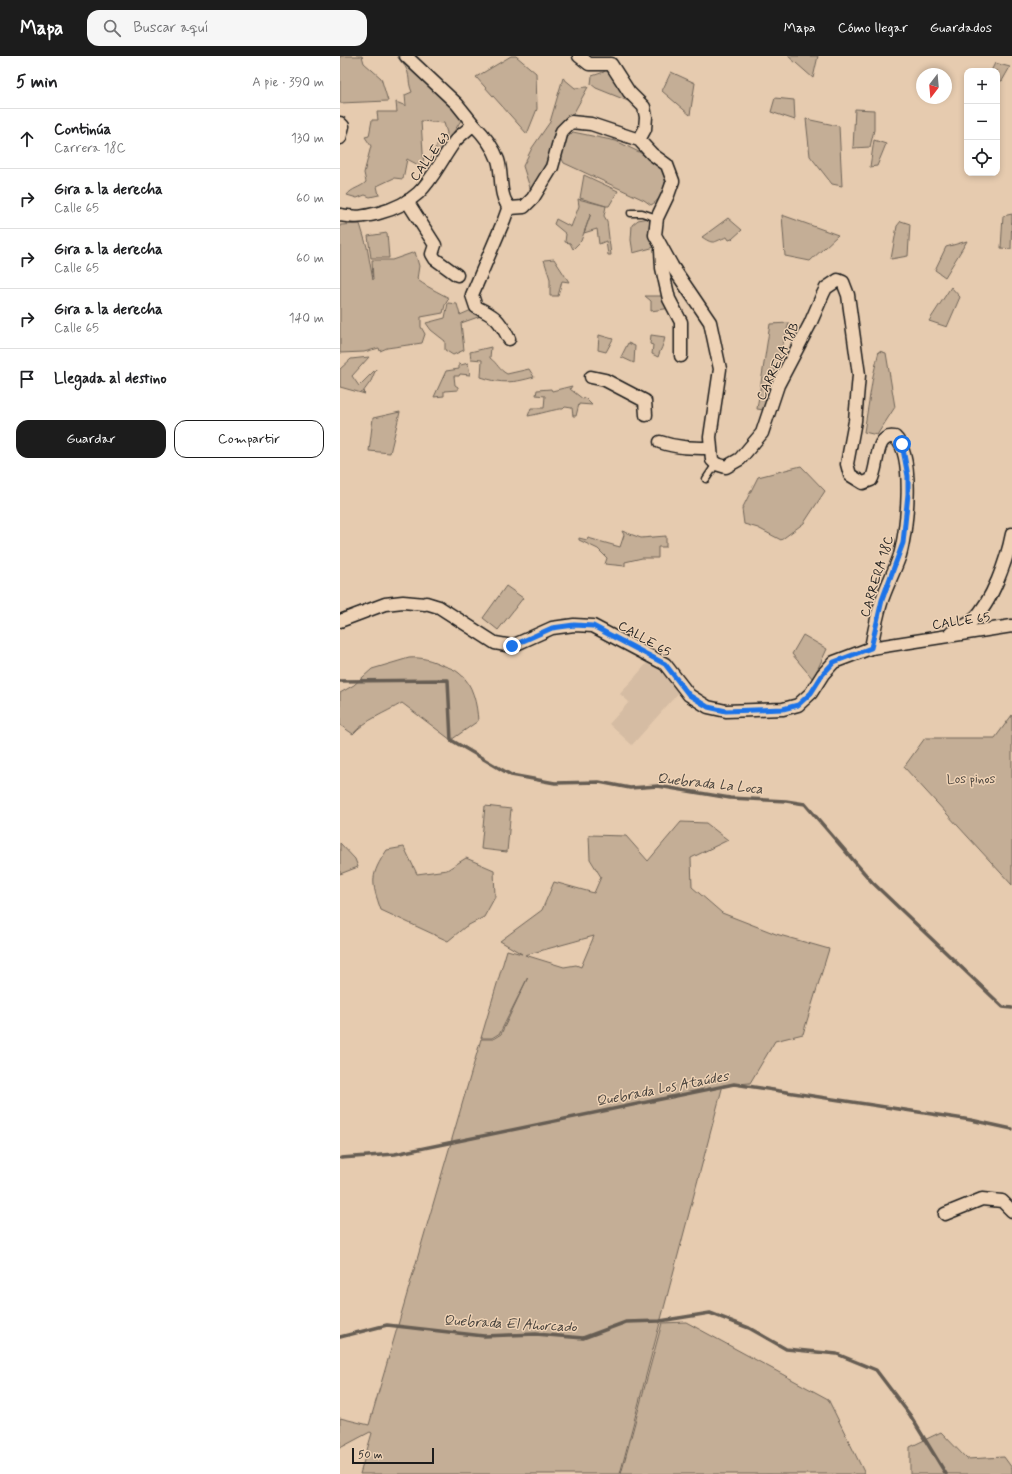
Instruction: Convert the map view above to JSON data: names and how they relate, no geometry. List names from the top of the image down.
{
  "streets": {
    "street": [
      "CALLE 63",
      "CARRERA 18B",
      "CARRERA 18C",
      "CALLE 65"
    ]
  },
  "crossings": [
    ["CARRERA 18B", "CARRERA 18C"],
    ["CARRERA 18C", "CALLE 65"]
  ],
  "water": ["Quebrada La Loca", "Quebrada Los Ataúdes", "Quebrada El Ahorcado"],
  "parks": ["Los pinos"],
  "scale_bar": "50 m",
  "north": "bottom",
  "page": {
    "header": "Mapa",
    "search": "Buscar aquí",
    "nav": ["Mapa", "Cómo llegar", "Guardados"],
    "heading": ["5 min", "A pie · 390 m"],
    "map_buttons": ["+", "−"],
    "list": [
      ["Continúa", "Carrera 18C", "130 m"],
      ["Gira a la derecha", "Calle 65", "60 m"],
      ["Gira a la derecha", "Calle 65", "60 m"],
      ["Gira a la derecha", "Calle 65", "140 m"],
      "Llegada al destino"
    ],
    "buttons": ["Guardar", "Compartir"],
    "scale": "50 m"
  }
}
